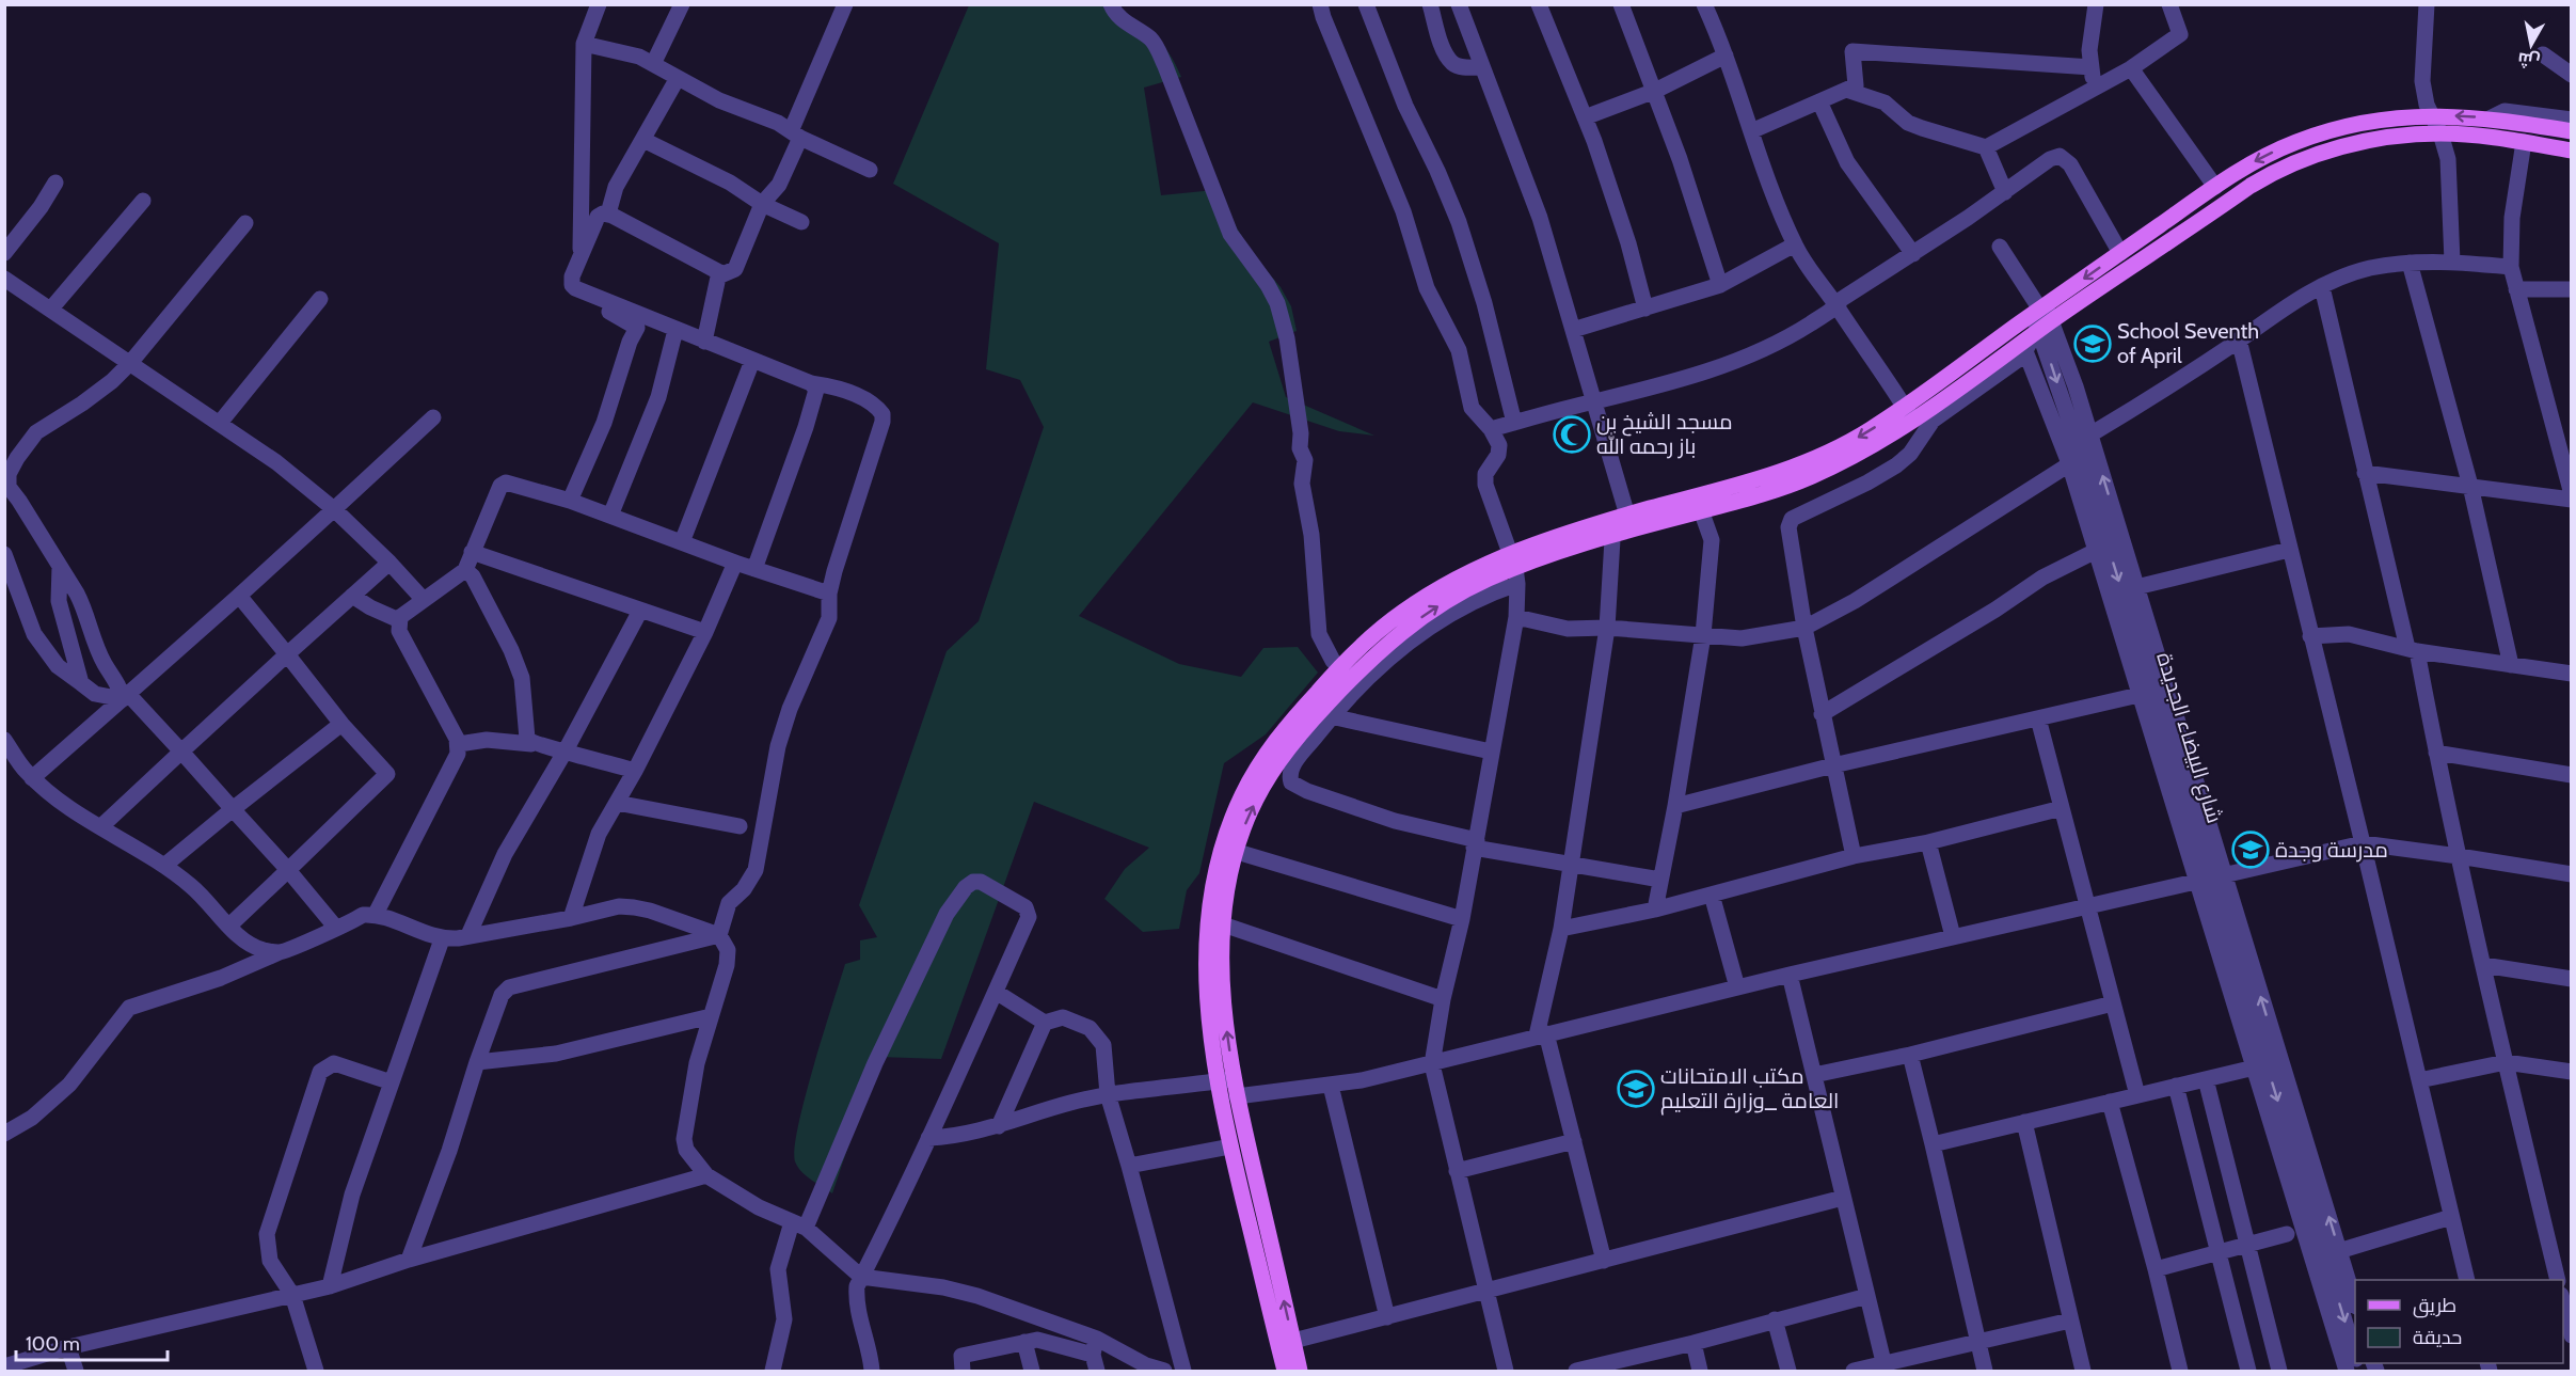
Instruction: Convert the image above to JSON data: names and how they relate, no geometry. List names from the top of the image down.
{
  "streets": {
    "street": ["شارع البيضاء الجديدة"]
  },
  "places": {
    "school or university": ["School Seventh of April", "مدرسة وجدة", "مكتب الامتحانات العامة _وزارة التعليم"],
    "mosque": ["مسجد الشيخ بن باز رحمه الله"]
  },
  "legend": ["طريق", "حديقة"],
  "scale_bar": "100 m",
  "north": "bottom"
}
